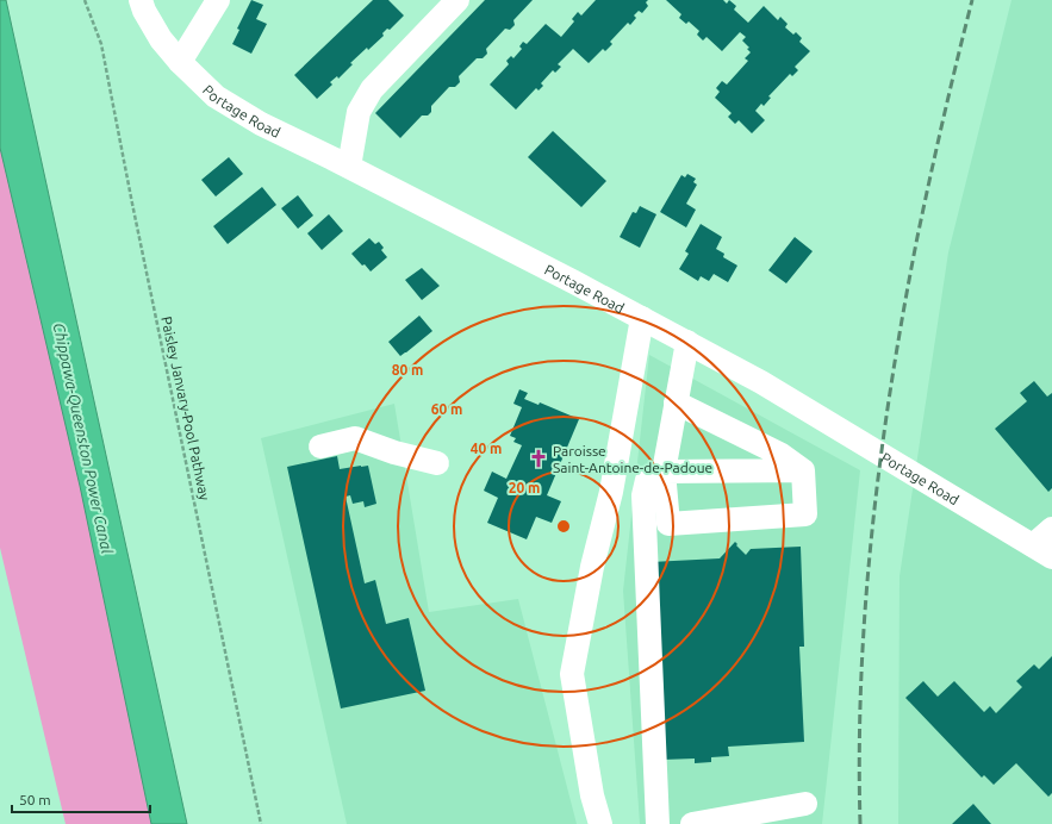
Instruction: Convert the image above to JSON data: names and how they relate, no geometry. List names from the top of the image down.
{
  "streets": {
    "street": ["Portage Road"],
    "path": ["Paisley Janvary-Pool Pathway"]
  },
  "water": ["Chippawa-Queenston Power Canal"],
  "places": {
    "church": ["Paroisse Saint-Antoine-de-Padoue"]
  },
  "scale_bar": "50 m",
  "rings": [
    "80 m",
    "60 m",
    "40 m",
    "20 m"
  ]
}
